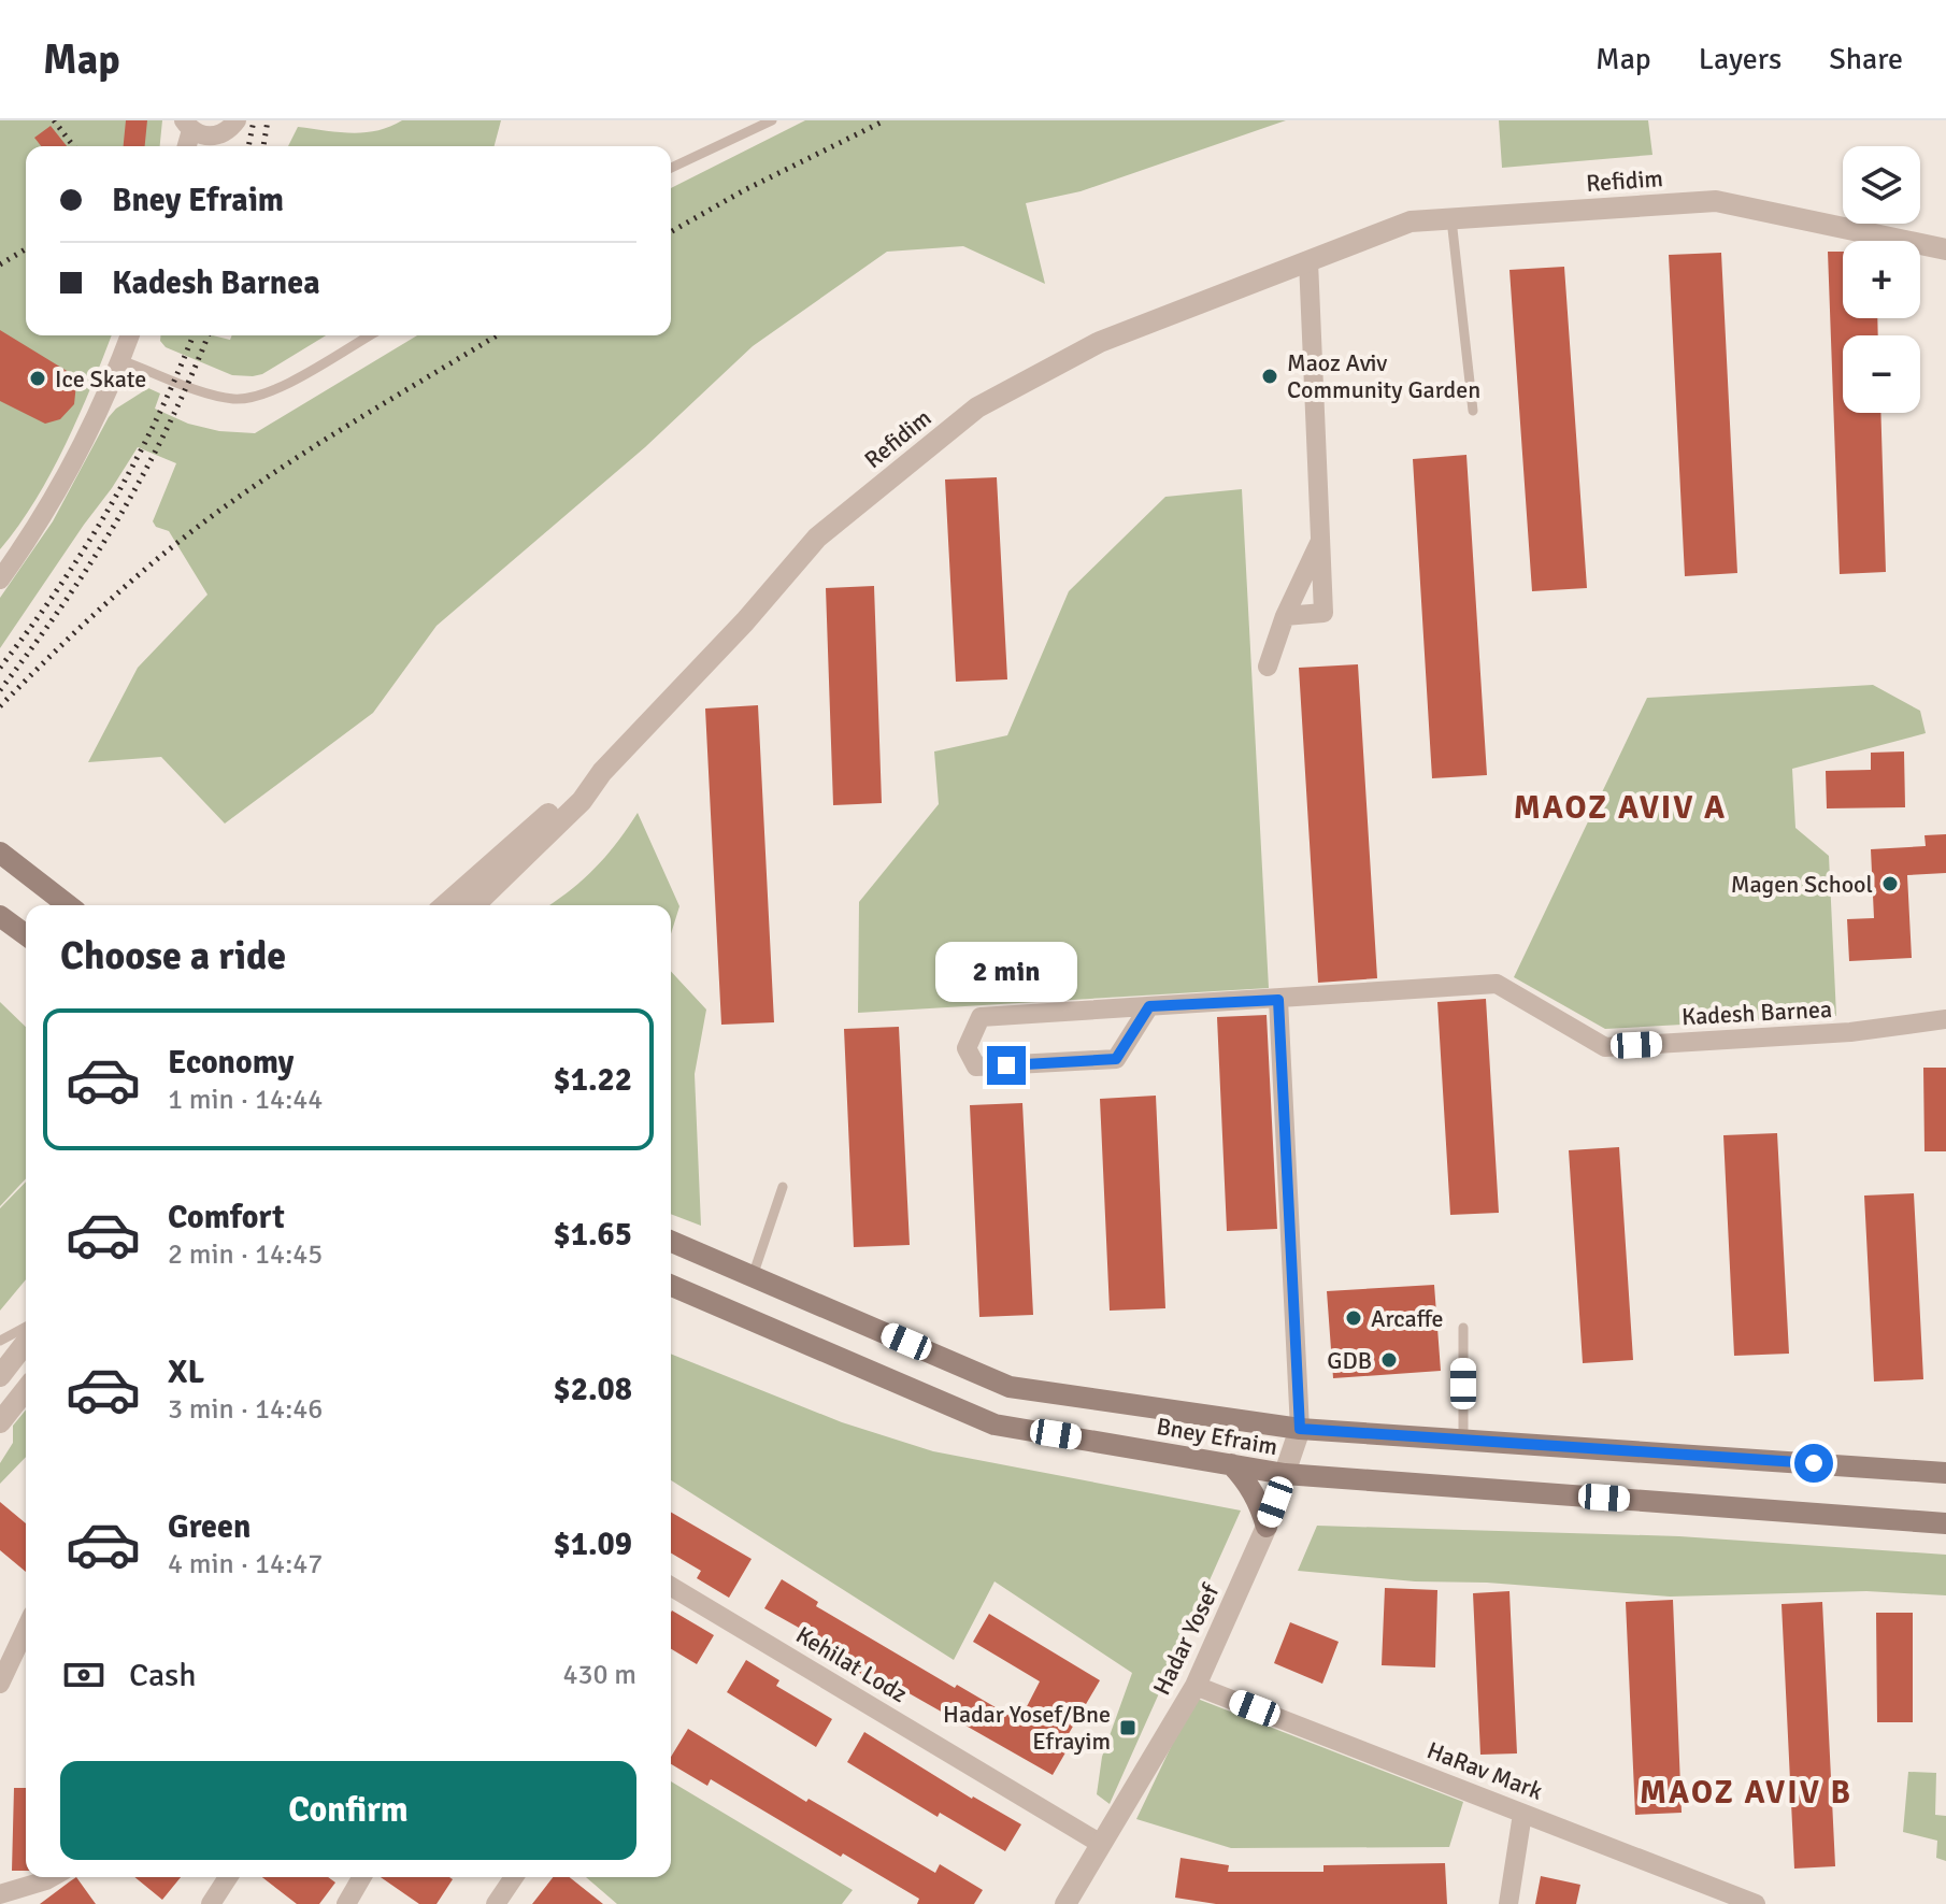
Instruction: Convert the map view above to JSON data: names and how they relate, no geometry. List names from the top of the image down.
{
  "streets": {
    "main road": ["Bney Efraim"],
    "street": [
      "Refidim",
      "Kadesh Barnea",
      "Hadar Yosef",
      "Kehilat Lodz",
      "HaRav Mark"
    ]
  },
  "crossings": [
    ["Bney Efraim", "Hadar Yosef"],
    ["Hadar Yosef", "Kehilat Lodz"],
    ["Hadar Yosef", "HaRav Mark"]
  ],
  "districts": ["MAOZ AVIV A", "MAOZ AVIV B"],
  "places": {
    "other": [
      "Maoz Aviv Community Garden",
      "Ice Skate",
      "Magen School",
      "Arcaffe",
      "GDB"
    ],
    "transit": ["Hadar Yosef/Bne Efrayim"]
  },
  "page": {
    "header": "Map",
    "nav": ["Map", "Layers", "Share"],
    "map_buttons": ["+", "−"],
    "banner": ["Bney Efraim", "Kadesh Barnea"],
    "heading": "Choose a ride",
    "bubble": "2 min",
    "list": [
      {
        "name": "Economy",
        "note": "1 min · 14:44",
        "value": "$1.22"
      },
      {
        "name": "Comfort",
        "note": "2 min · 14:45",
        "value": "$1.65"
      },
      {
        "name": "XL",
        "note": "3 min · 14:46",
        "value": "$2.08"
      },
      {
        "name": "Green",
        "note": "4 min · 14:47",
        "value": "$1.09"
      }
    ],
    "pay": ["Cash", "430 m"],
    "buttons": "Confirm"
  }
}
